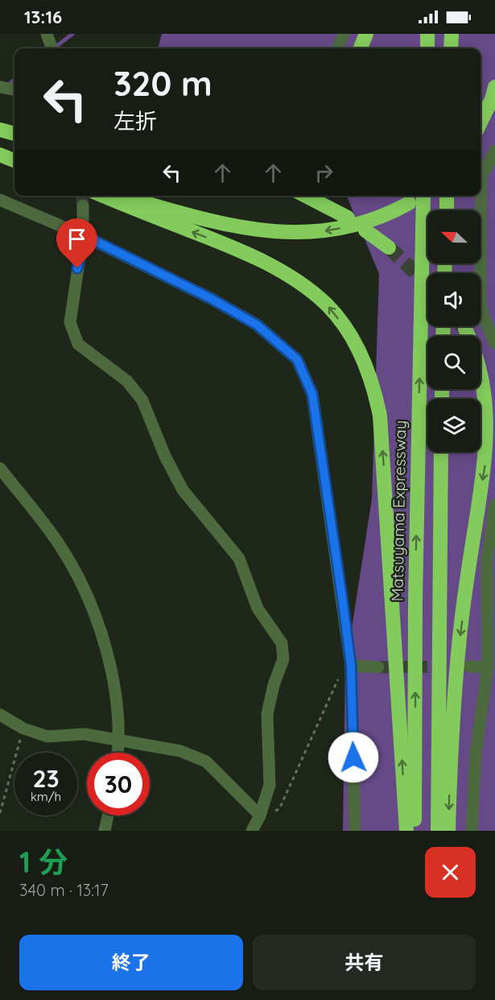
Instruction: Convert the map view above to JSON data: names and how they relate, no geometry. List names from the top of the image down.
{
  "streets": {
    "highway": ["Matsuyama Expressway"]
  },
  "north": "left",
  "page": {
    "status": "13:16",
    "turn": ["320 m", "左折"],
    "speed": "23 km/h",
    "limit": "30",
    "heading": ["1 分", "340 m · 13:17"],
    "buttons": ["終了", "共有"]
  }
}
